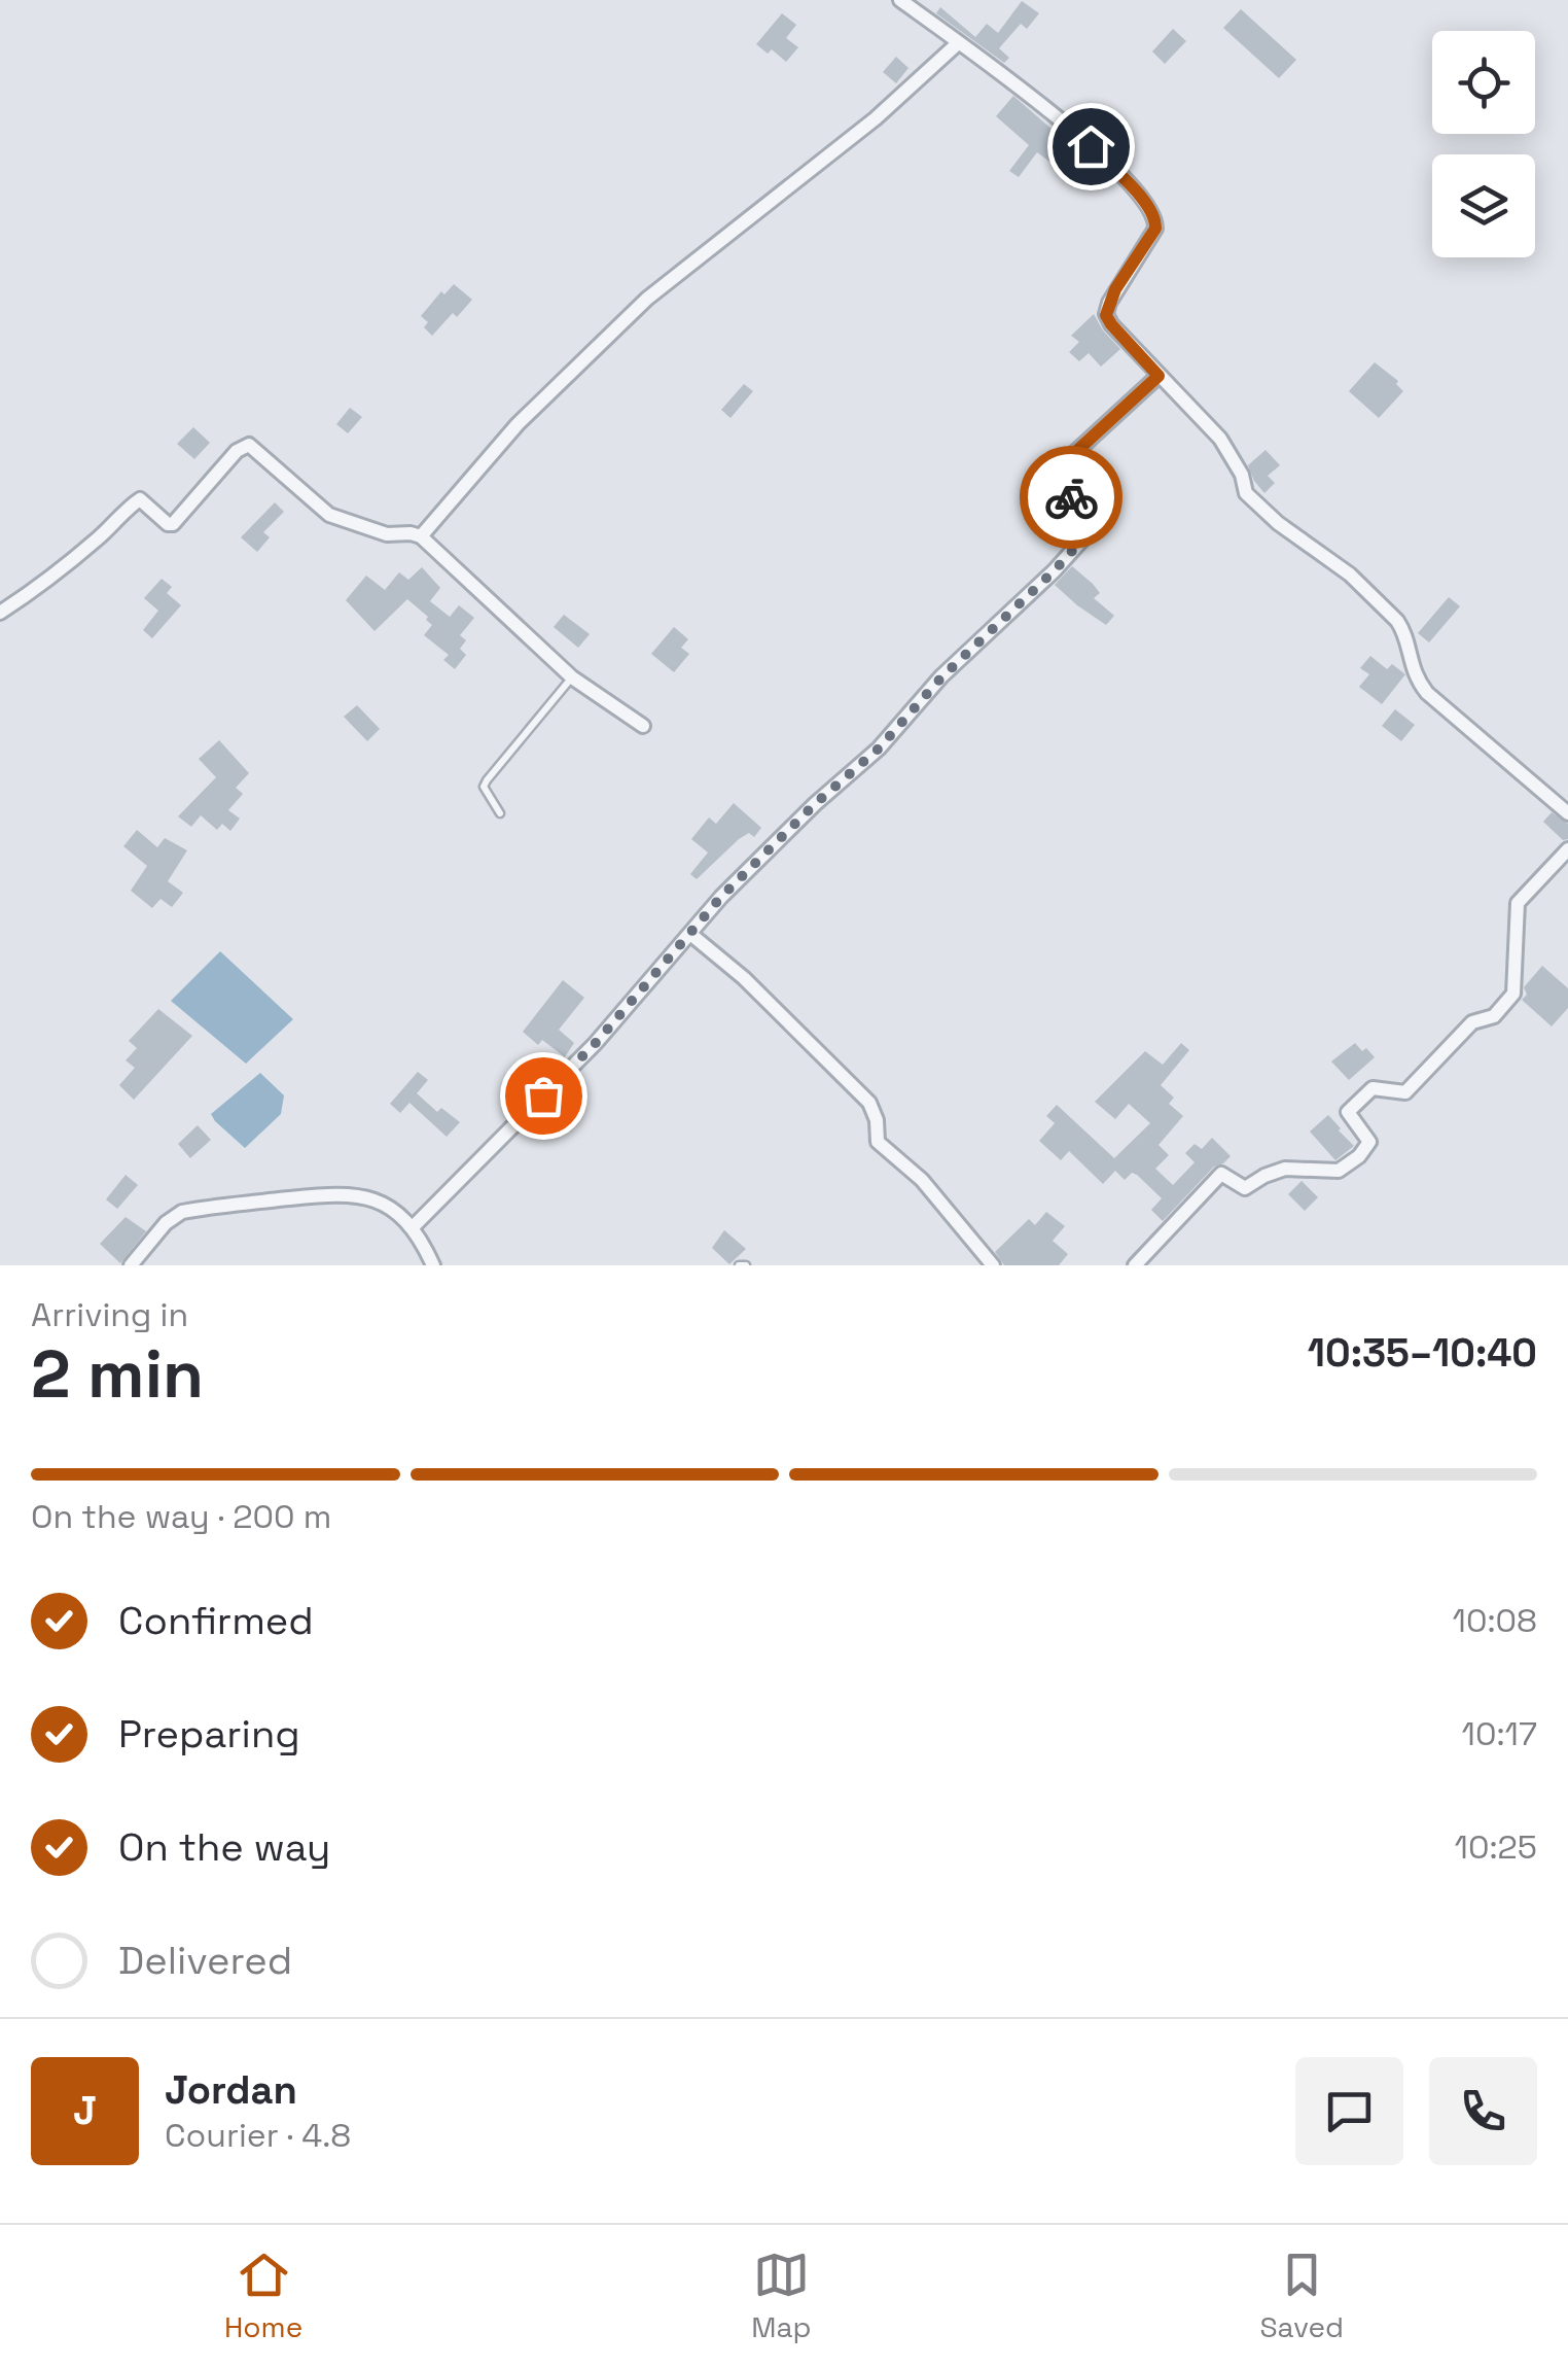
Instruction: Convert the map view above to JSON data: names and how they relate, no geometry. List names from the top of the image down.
{
  "page": {
    "heading": ["2 min", "Arriving in", "10:35–10:40"],
    "panel": ["Jordan", "Courier · 4.8"],
    "bar": "On the way · 200 m",
    "list": [
      ["Confirmed", "10:08"],
      ["Preparing", "10:17"],
      ["On the way", "10:25"],
      "Delivered"
    ],
    "round": "J",
    "tabs": ["Home", "Map", "Saved"]
  }
}
